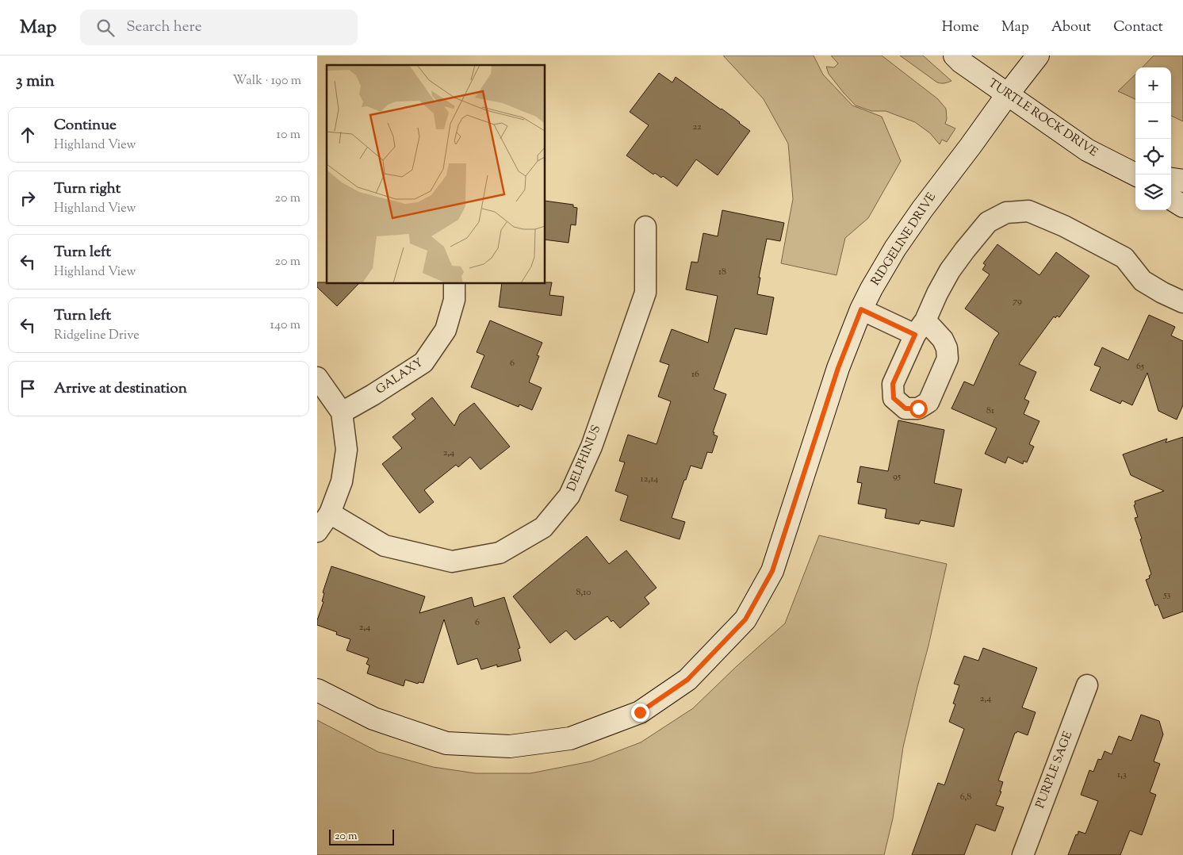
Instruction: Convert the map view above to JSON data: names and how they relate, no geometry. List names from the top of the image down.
{
  "streets": {
    "street": [
      "TURTLE ROCK DRIVE",
      "RIDGELINE DRIVE",
      "GALAXY",
      "DELPHINUS",
      "PURPLE SAGE"
    ]
  },
  "crossings": [
    ["TURTLE ROCK DRIVE", "RIDGELINE DRIVE"]
  ],
  "house_numbers": [
    "22",
    "18",
    "79",
    "6",
    "65",
    "16",
    "81",
    "2,4",
    "95",
    "12,14",
    "8,10",
    "53",
    "6",
    "2,4",
    "2,4",
    "1,3",
    "6,8"
  ],
  "scale_bar": "20 m",
  "page": {
    "header": "Map",
    "search": "Search here",
    "nav": [
      "Home",
      "Map",
      "About",
      "Contact"
    ],
    "heading": ["3 min", "Walk · 190 m"],
    "map_buttons": ["+", "−"],
    "list": [
      ["Continue", "Highland View", "10 m"],
      ["Turn right", "Highland View", "20 m"],
      ["Turn left", "Highland View", "20 m"],
      ["Turn left", "Ridgeline Drive", "140 m"],
      "Arrive at destination"
    ],
    "scale": "20 m"
  }
}
